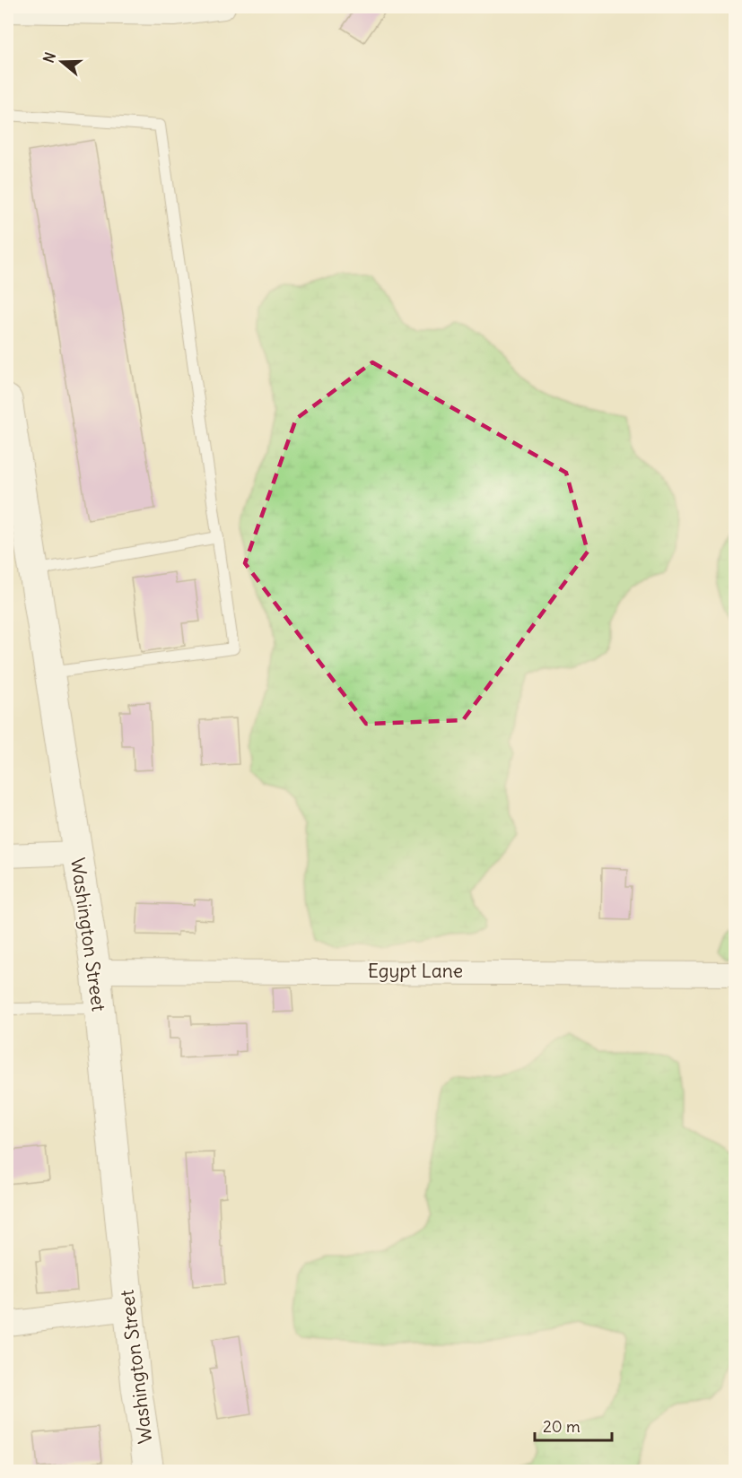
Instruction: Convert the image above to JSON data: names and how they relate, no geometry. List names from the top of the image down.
{
  "streets": {
    "main road": ["Washington Street"],
    "street": ["Egypt Lane"]
  },
  "crossings": [
    ["Washington Street", "Egypt Lane"]
  ],
  "scale_bar": "20 m",
  "north": "left"
}
